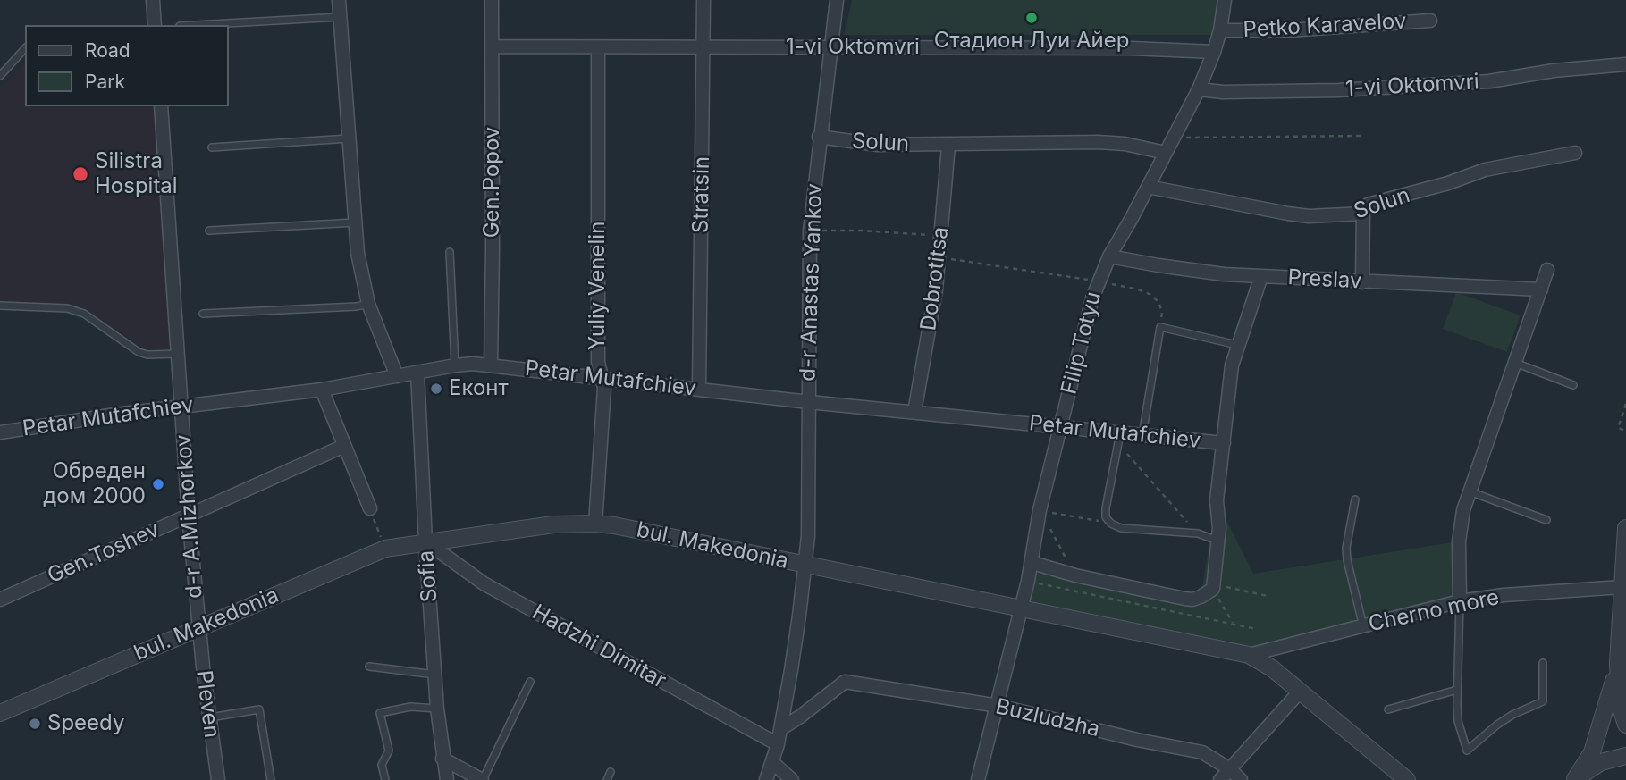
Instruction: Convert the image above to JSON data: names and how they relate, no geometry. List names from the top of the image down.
{
  "streets": {
    "street": [
      "Petko Karavelov",
      "1-vi Oktomvri",
      "Solun",
      "Gen.Popov",
      "Stratsin",
      "Dobrotitsa",
      "Preslav",
      "d-r Anastas Yankov",
      "Yuliy Venelin",
      "Filip Totyu",
      "Petar Mutafchiev",
      "d-r A.Mizhorkov",
      "bul. Makedonia",
      "Gen.Toshev",
      "Sofia",
      "Cherno more",
      "Hadzhi Dimitar",
      "Pleven",
      "Buzludzha"
    ]
  },
  "crossings": [
    ["Petko Karavelov", "Filip Totyu"],
    ["1-vi Oktomvri", "Gen.Popov"],
    ["1-vi Oktomvri", "Stratsin"],
    ["1-vi Oktomvri", "d-r Anastas Yankov"],
    ["1-vi Oktomvri", "Yuliy Venelin"],
    ["1-vi Oktomvri", "Filip Totyu"],
    ["Solun", "Dobrotitsa"],
    ["Solun", "d-r Anastas Yankov"],
    ["Solun", "Filip Totyu"],
    ["Gen.Popov", "Petar Mutafchiev"],
    ["Stratsin", "Petar Mutafchiev"],
    ["Dobrotitsa", "Petar Mutafchiev"],
    ["Preslav", "Filip Totyu"],
    ["d-r Anastas Yankov", "Petar Mutafchiev"],
    ["d-r Anastas Yankov", "bul. Makedonia"],
    ["d-r Anastas Yankov", "Hadzhi Dimitar"],
    ["d-r Anastas Yankov", "Buzludzha"],
    ["Yuliy Venelin", "Petar Mutafchiev"],
    ["Yuliy Venelin", "bul. Makedonia"],
    ["Filip Totyu", "Petar Mutafchiev"],
    ["Filip Totyu", "bul. Makedonia"],
    ["Filip Totyu", "Buzludzha"],
    ["Petar Mutafchiev", "d-r A.Mizhorkov"],
    ["Petar Mutafchiev", "Sofia"],
    ["d-r A.Mizhorkov", "bul. Makedonia"],
    ["d-r A.Mizhorkov", "Gen.Toshev"],
    ["d-r A.Mizhorkov", "Pleven"],
    ["bul. Makedonia", "Sofia"],
    ["bul. Makedonia", "Cherno more"],
    ["bul. Makedonia", "Hadzhi Dimitar"],
    ["bul. Makedonia", "Pleven"],
    ["Sofia", "Hadzhi Dimitar"]
  ],
  "places": [
    "Стадион Луи Айер",
    "Silistra Hospital",
    "Еконт",
    "Обреден дом 2000",
    "Speedy"
  ],
  "legend": ["Road", "Park"]
}
